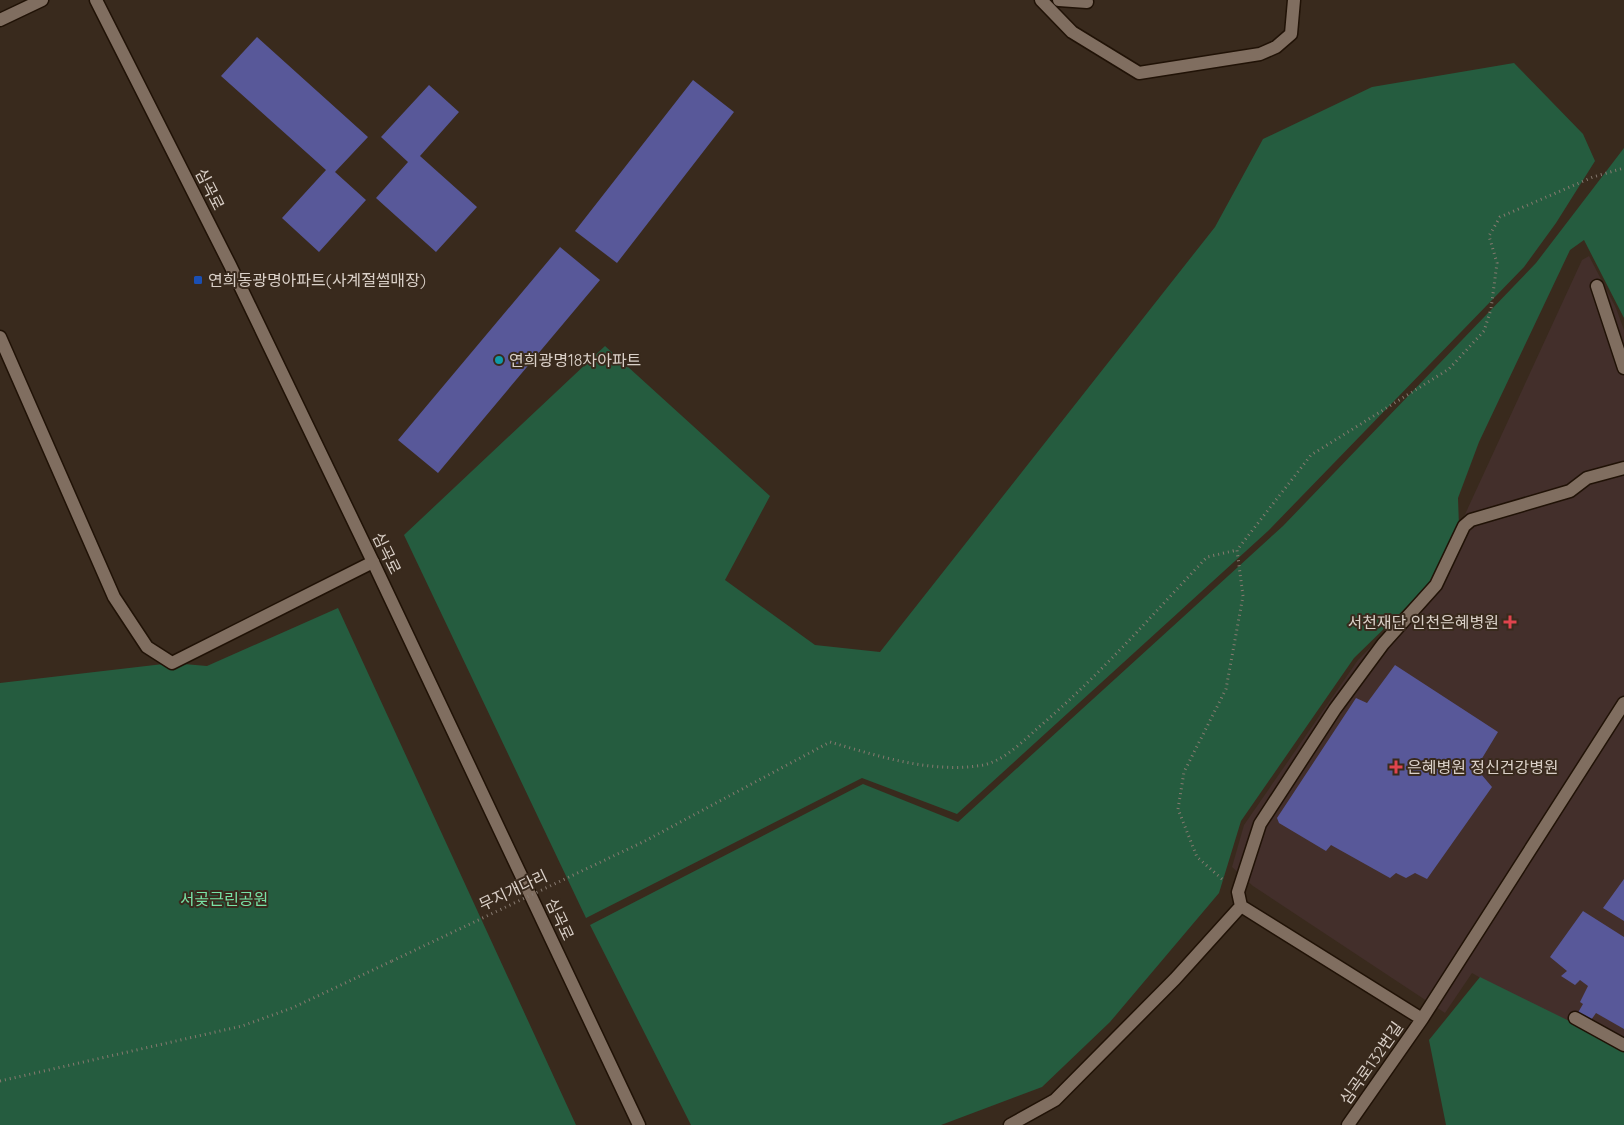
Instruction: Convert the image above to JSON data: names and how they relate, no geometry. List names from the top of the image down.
{
  "streets": {
    "street": ["심곡로", "심곡로132번길"],
    "path": ["무지개다리"]
  },
  "parks": ["서곶근린공원"],
  "places": {
    "transit": ["연희동광명아파트(사계절썰매장)"],
    "other": ["연희광명18차아파트"],
    "health": ["서천재단 인천은혜병원", "은혜병원 정신건강병원"]
  }
}
